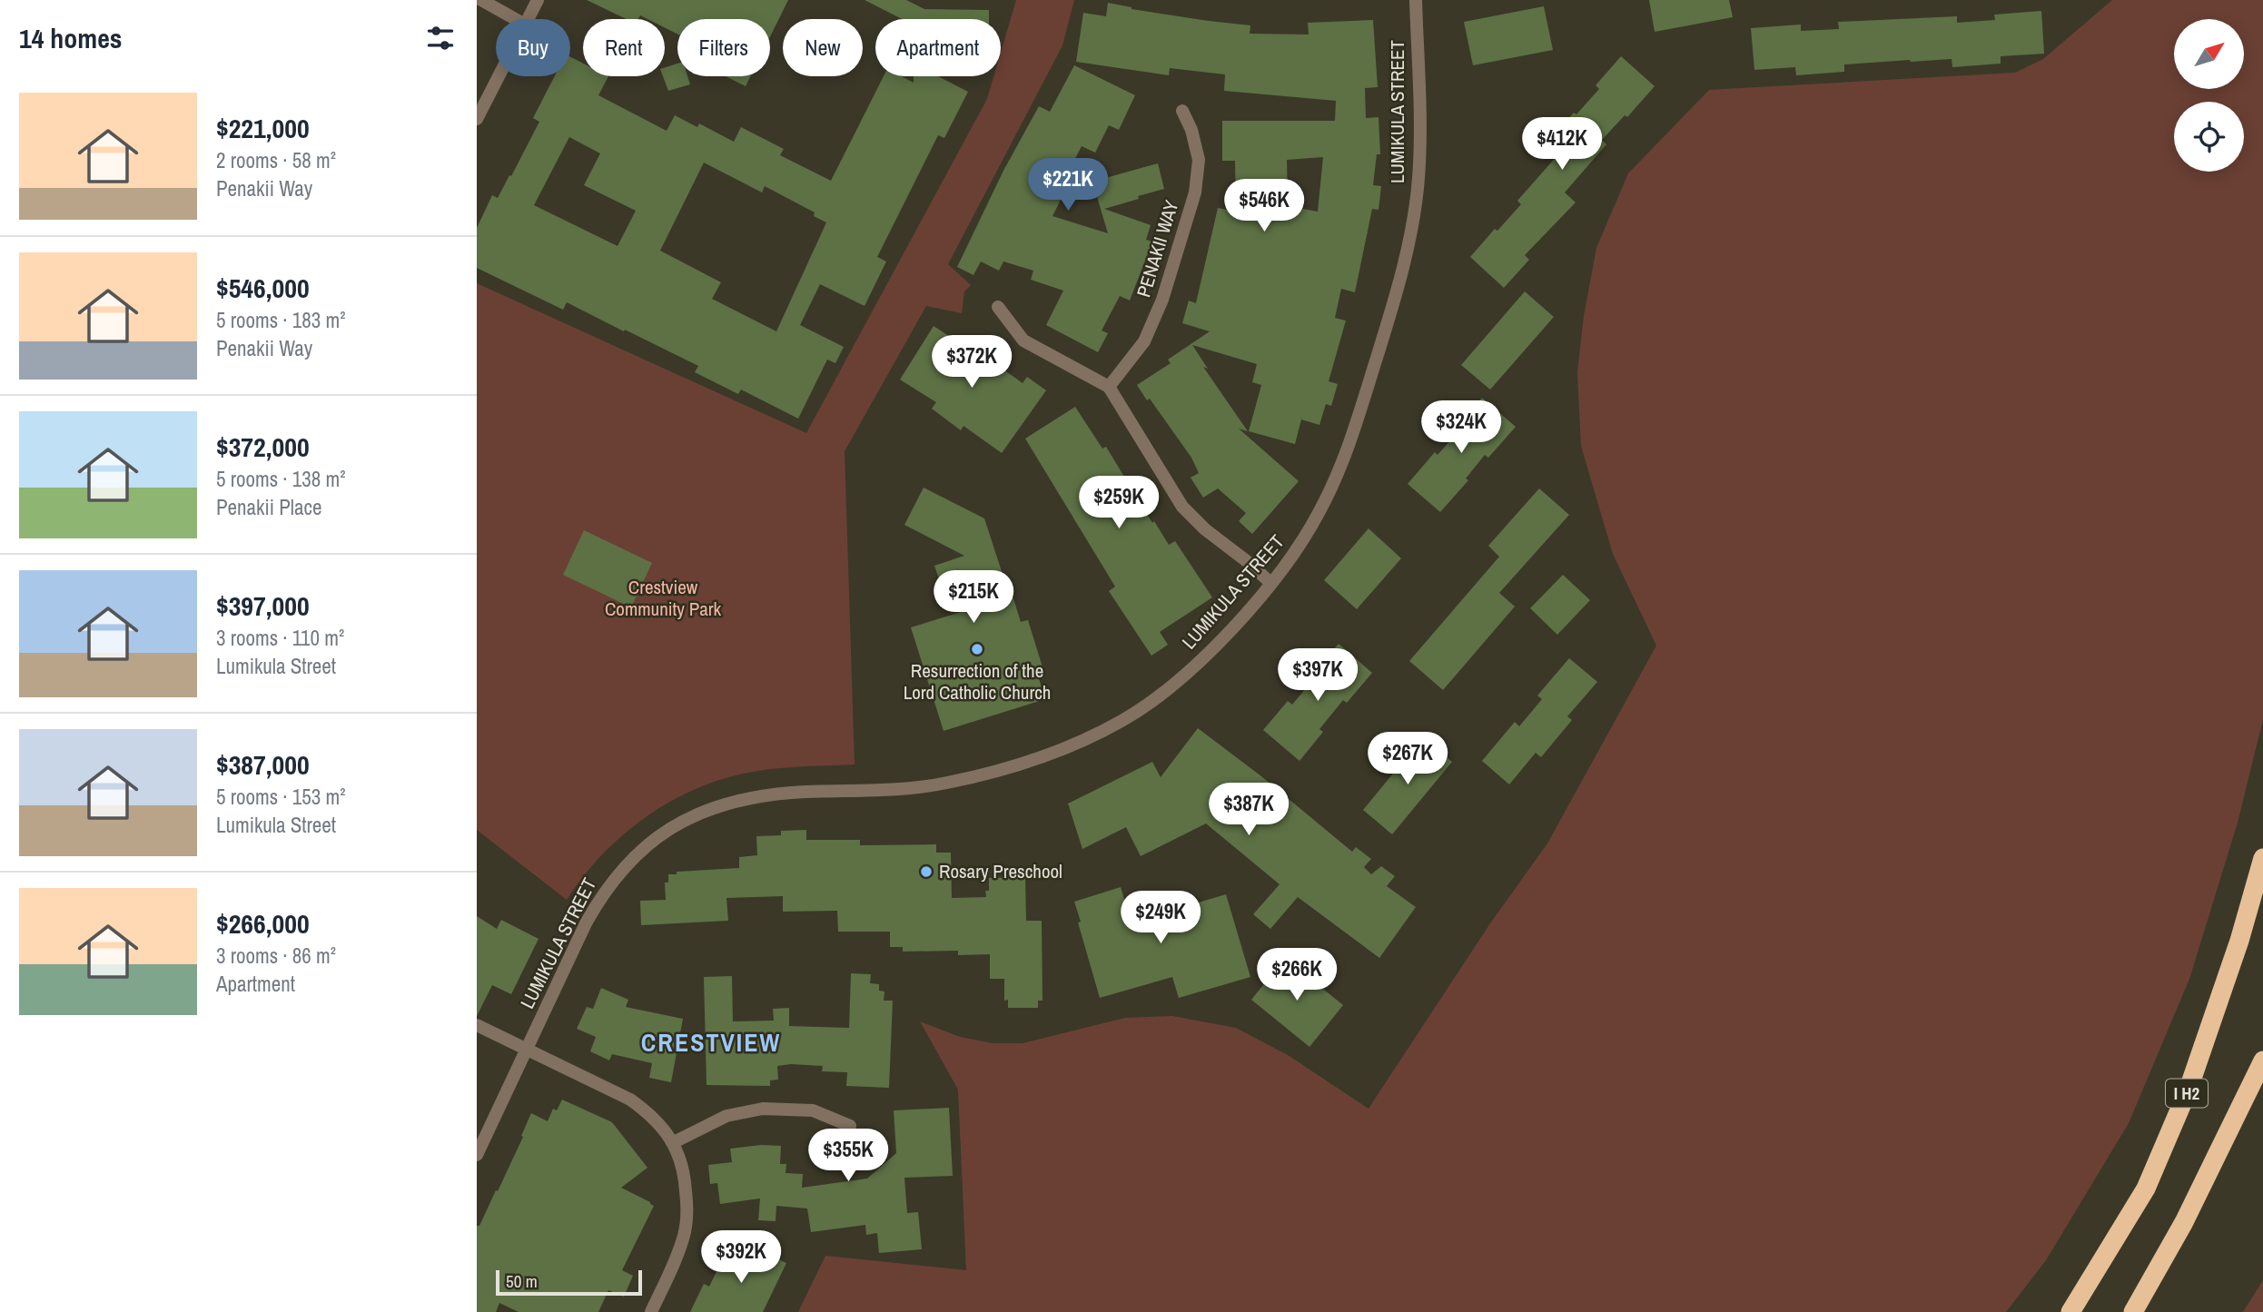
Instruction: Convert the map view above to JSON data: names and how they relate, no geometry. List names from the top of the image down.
{
  "streets": {
    "highway": ["I H2"],
    "street": ["LUMIKULA STREET", "PENAKII WAY"]
  },
  "districts": ["CRESTVIEW"],
  "parks": ["Crestview Community Park"],
  "places": ["Resurrection of the Lord Catholic Church", "Rosary Preschool"],
  "scale_bar": "50 m",
  "north": "top right",
  "page": {
    "heading": "14 homes",
    "chip": [
      "Buy",
      "Rent",
      "Filters",
      "New",
      "Apartment"
    ],
    "list": [
      {
        "name": "$221,000",
        "note": "2 rooms · 58 m² · Penakii Way"
      },
      {
        "name": "$546,000",
        "note": "5 rooms · 183 m² · Penakii Way"
      },
      {
        "name": "$372,000",
        "note": "5 rooms · 138 m² · Penakii Place"
      },
      {
        "name": "$397,000",
        "note": "3 rooms · 110 m² · Lumikula Street"
      },
      {
        "name": "$387,000",
        "note": "5 rooms · 153 m² · Lumikula Street"
      },
      {
        "name": "$266,000",
        "note": "3 rooms · 86 m² · Apartment"
      }
    ],
    "price": [
      "$412K",
      "$221K",
      "$546K",
      "$372K",
      "$324K",
      "$259K",
      "$215K",
      "$397K",
      "$267K",
      "$387K",
      "$249K",
      "$266K",
      "$355K",
      "$392K"
    ],
    "scale": "50 m"
  }
}
